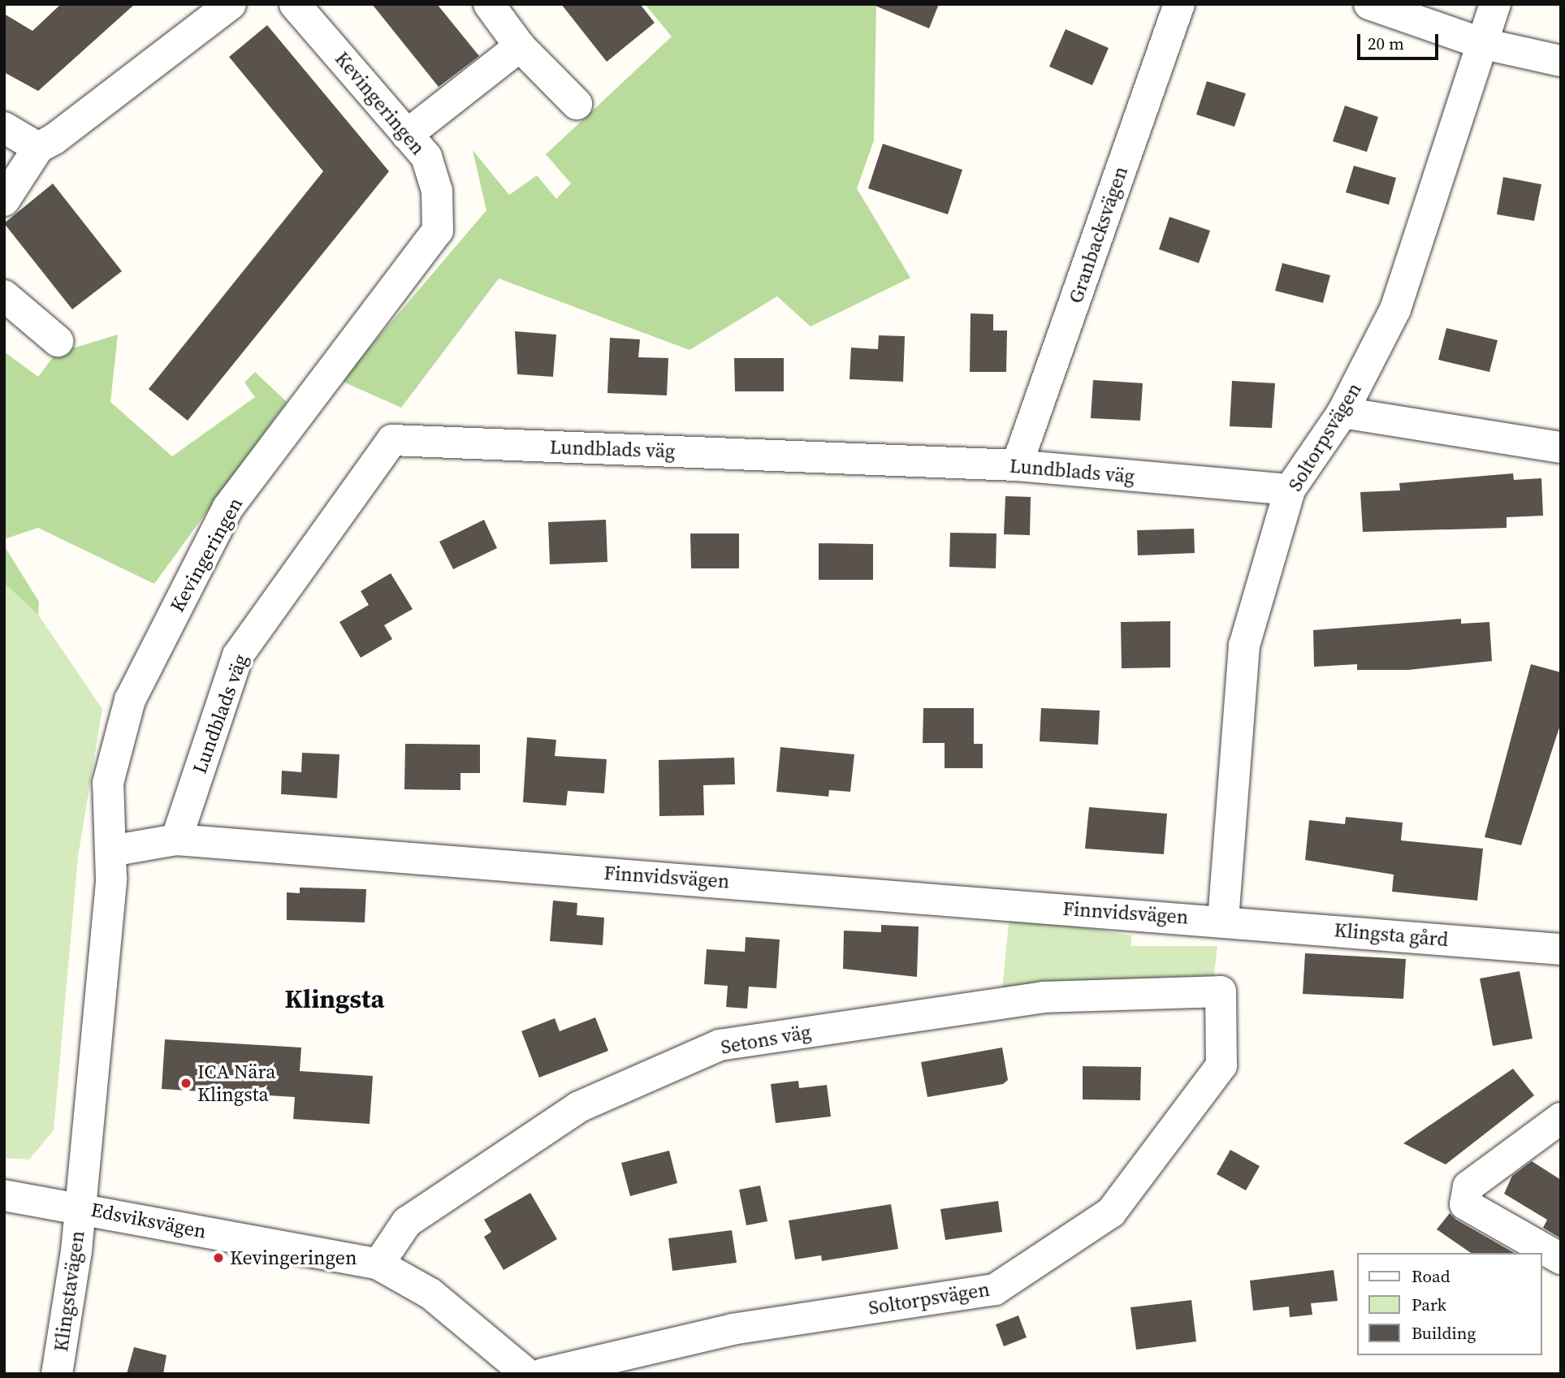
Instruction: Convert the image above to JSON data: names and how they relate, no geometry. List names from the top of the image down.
{
  "streets": {
    "street": [
      "Kevingeringen",
      "Granbacksvägen",
      "Soltorpsvägen",
      "Lundblads väg",
      "Finnvidsvägen",
      "Klingsta gård",
      "Setons väg",
      "Edsviksvägen",
      "Klingstavägen"
    ]
  },
  "crossings": [
    ["Kevingeringen", "Finnvidsvägen"],
    ["Kevingeringen", "Edsviksvägen"],
    ["Kevingeringen", "Klingstavägen"],
    ["Granbacksvägen", "Lundblads väg"],
    ["Soltorpsvägen", "Lundblads väg"],
    ["Soltorpsvägen", "Finnvidsvägen"],
    ["Soltorpsvägen", "Klingsta gård"],
    ["Soltorpsvägen", "Setons väg"],
    ["Lundblads väg", "Finnvidsvägen"],
    ["Finnvidsvägen", "Klingsta gård"],
    ["Setons väg", "Edsviksvägen"],
    ["Edsviksvägen", "Klingstavägen"]
  ],
  "districts": ["Klingsta"],
  "places": ["ICA Nära Klingsta", "Kevingeringen"],
  "legend": ["Road", "Park", "Building"],
  "scale_bar": "20 m"
}
